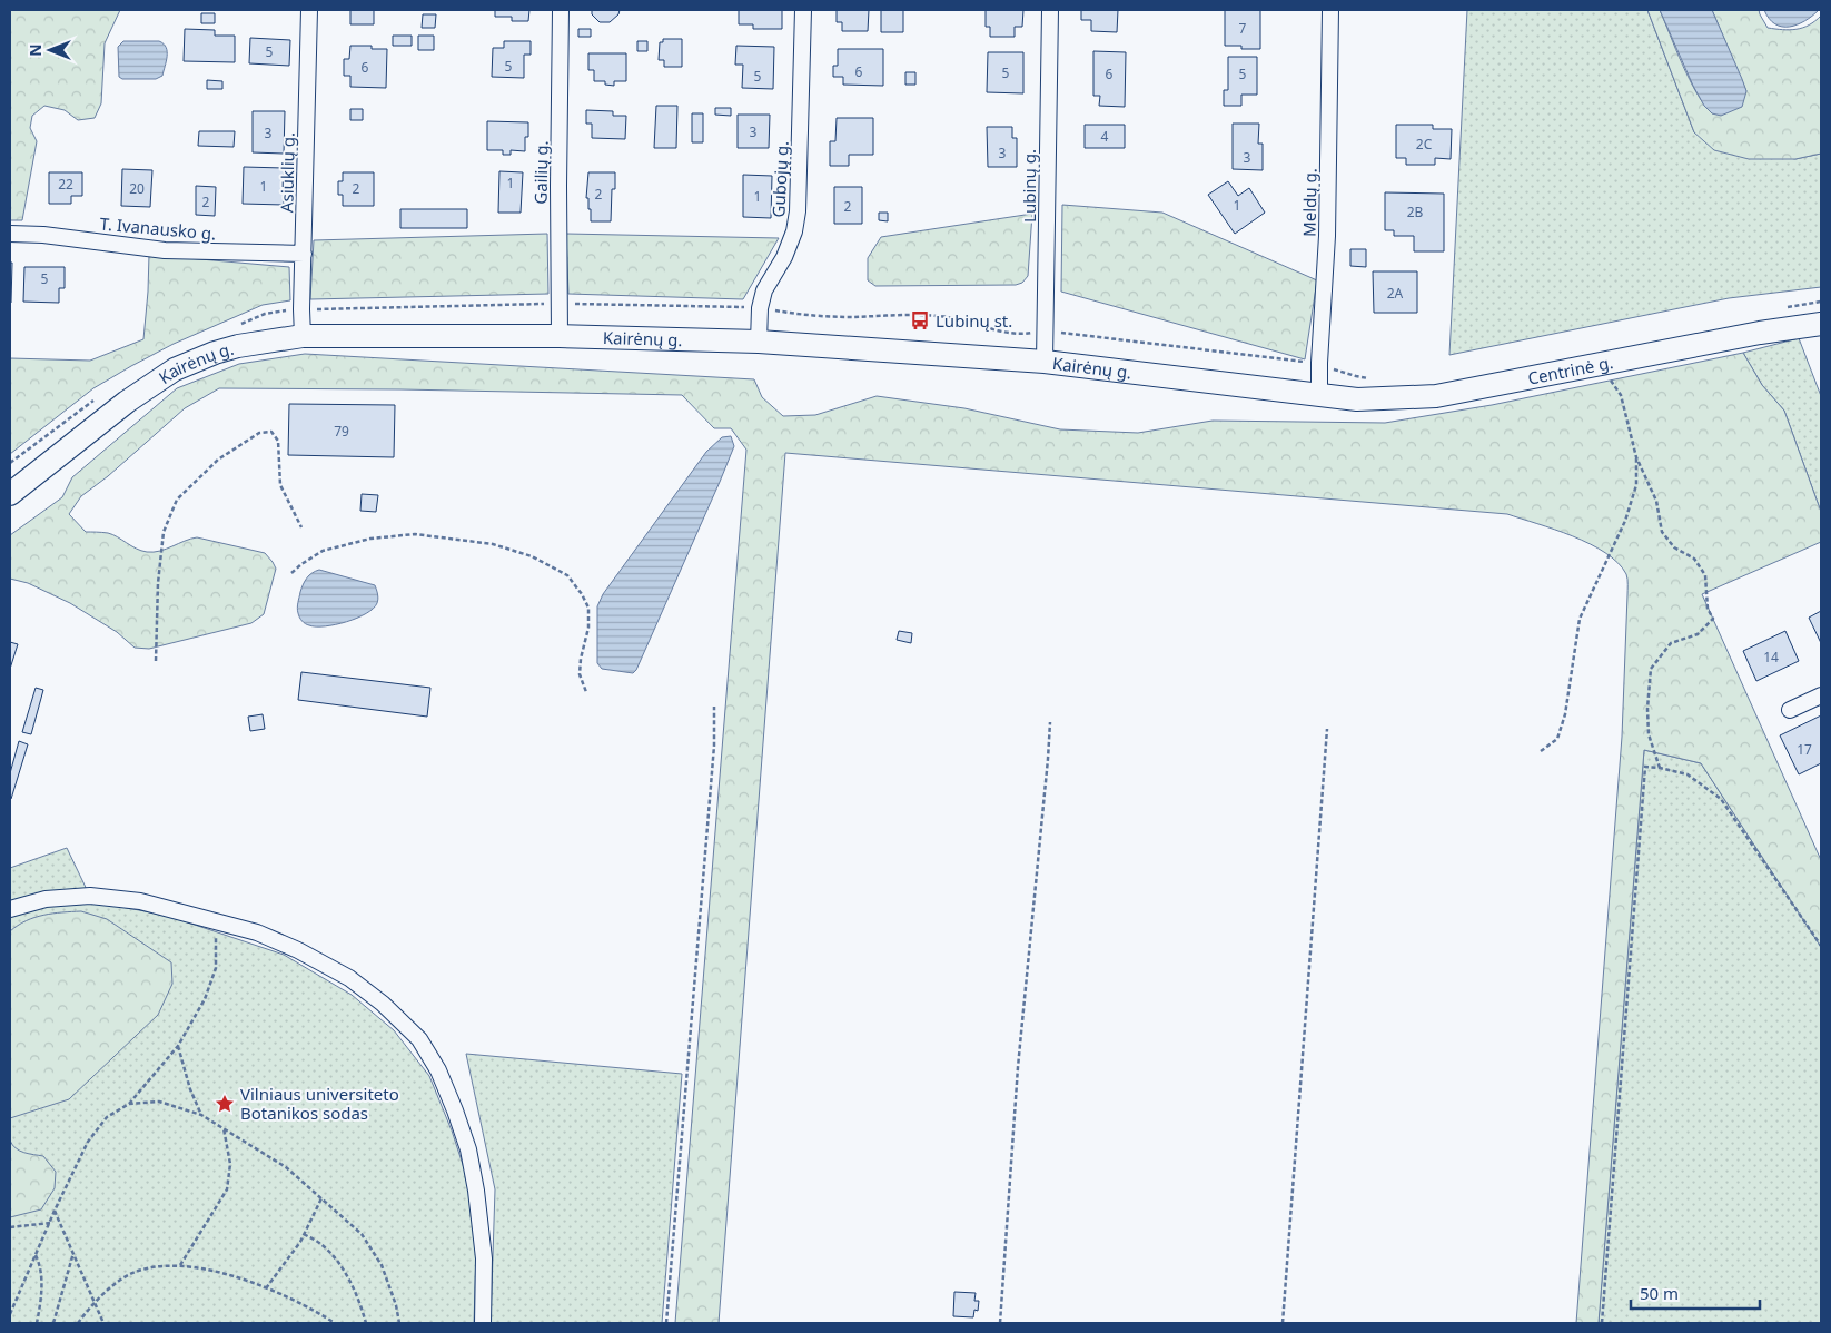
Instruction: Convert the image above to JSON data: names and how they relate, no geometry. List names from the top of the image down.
{
  "streets": {
    "main road": ["Kairėnų g.", "Centrinė g."],
    "street": [
      "Asiūklių g.",
      "Gailių g.",
      "Gubojų g.",
      "Lubinų g.",
      "Meldų g.",
      "T. Ivanausko g."
    ]
  },
  "crossings": [
    ["Asiūklių g.", "T. Ivanausko g."],
    ["Asiūklių g.", "Kairėnų g."],
    ["Gailių g.", "Kairėnų g."],
    ["Gubojų g.", "Kairėnų g."],
    ["Lubinų g.", "Kairėnų g."],
    ["Meldų g.", "Kairėnų g."],
    ["Meldų g.", "Centrinė g."],
    ["Kairėnų g.", "Centrinė g."]
  ],
  "places": {
    "bus stop": ["Lubinų st."],
    "place": ["Vilniaus universiteto Botanikos sodas"]
  },
  "house_numbers": [
    "7",
    "5",
    "5",
    "6",
    "6",
    "5",
    "6",
    "5",
    "5",
    "3",
    "3",
    "4",
    "2C",
    "3",
    "3",
    "1",
    "22",
    "1",
    "20",
    "2",
    "2",
    "1",
    "2",
    "1",
    "2",
    "2B",
    "5",
    "2A",
    "79",
    "14",
    "17"
  ],
  "scale_bar": "50 m",
  "north": "left"
}
